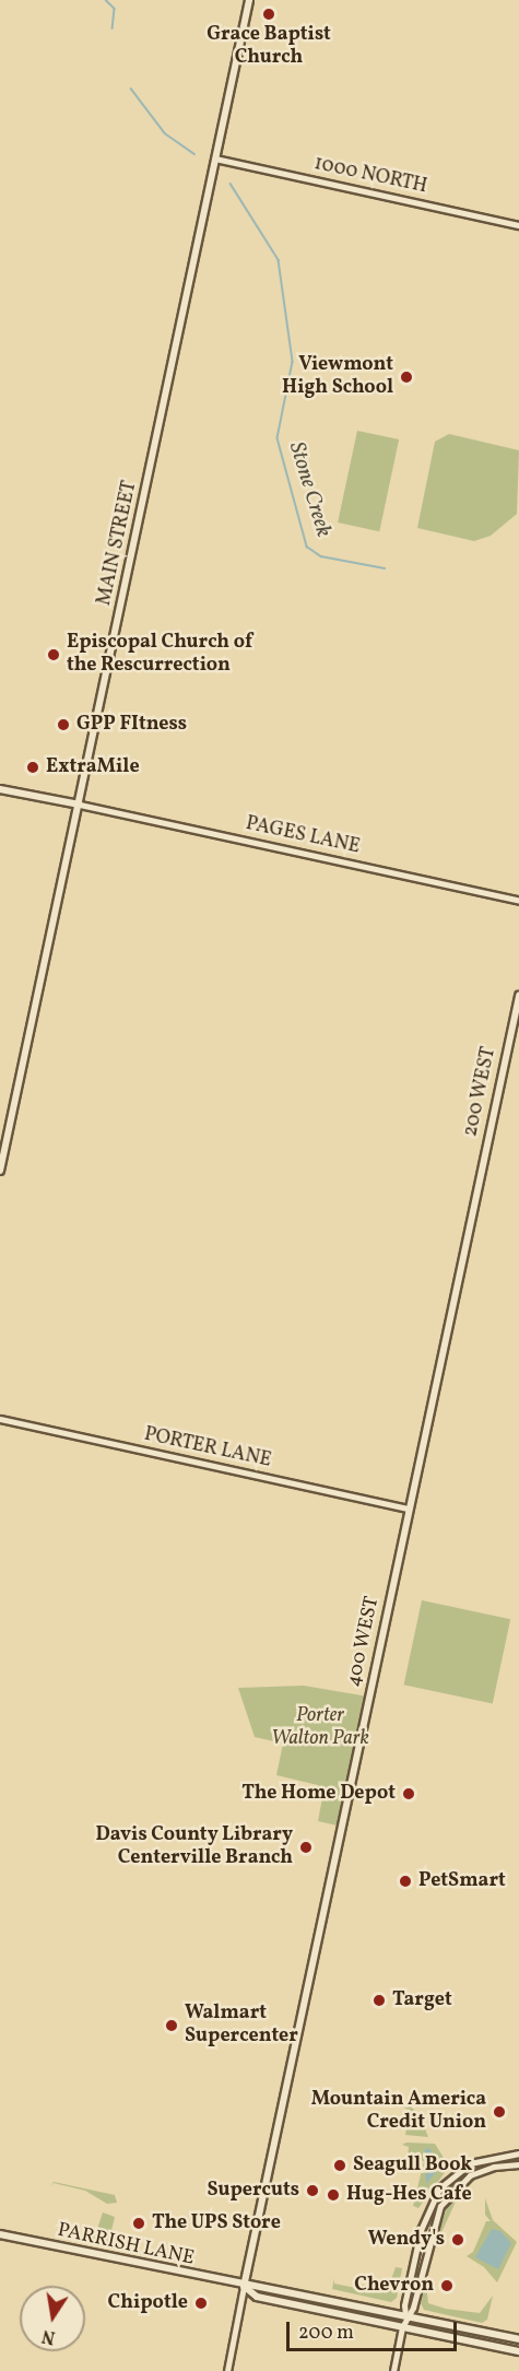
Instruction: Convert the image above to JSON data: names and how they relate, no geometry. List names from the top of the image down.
{
  "streets": {
    "main road": [
      "MAIN STREET",
      "200 WEST",
      "400 WEST",
      "PARRISH LANE"
    ],
    "street": ["1000 NORTH", "PAGES LANE", "PORTER LANE"]
  },
  "crossings": [
    ["1000 NORTH", "MAIN STREET"],
    ["MAIN STREET", "PAGES LANE"],
    ["200 WEST", "400 WEST"],
    ["PORTER LANE", "400 WEST"],
    ["400 WEST", "PARRISH LANE"]
  ],
  "water": ["Stone Creek"],
  "parks": ["Porter Walton Park"],
  "places": [
    "Grace Baptist Church",
    "Viewmont High School",
    "Episcopal Church of the Rescurrection",
    "GPP FItness",
    "ExtraMile",
    "The Home Depot",
    "Davis County Library Centerville Branch",
    "PetSmart",
    "Target",
    "Walmart Supercenter",
    "Mountain America Credit Union",
    "Seagull Book",
    "Supercuts",
    "Hug-Hes Cafe",
    "The UPS Store",
    "Wendy's",
    "Chevron",
    "Chipotle"
  ],
  "scale_bar": "200 m",
  "north": "bottom"
}
